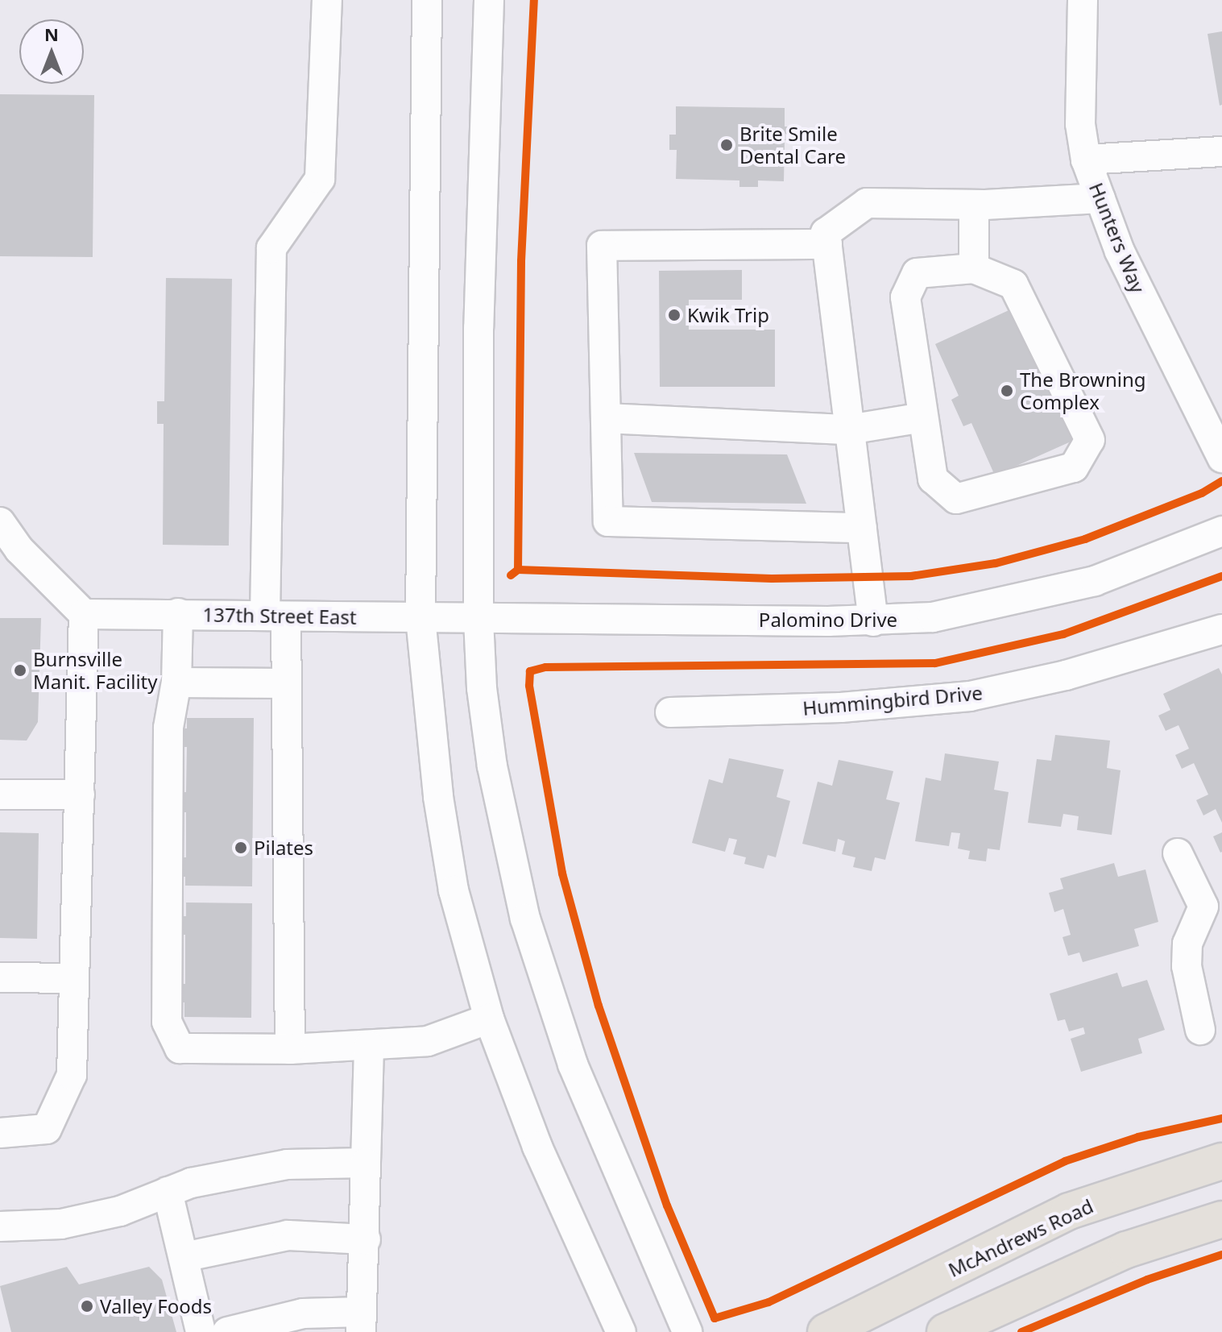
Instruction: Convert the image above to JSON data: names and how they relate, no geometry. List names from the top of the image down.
{
  "streets": {
    "main road": ["McAndrews Road"],
    "street": [
      "Hunters Way",
      "137th Street East",
      "Palomino Drive",
      "Hummingbird Drive"
    ]
  },
  "crossings": [
    ["137th Street East", "Palomino Drive"]
  ],
  "places": [
    "Brite Smile Dental Care",
    "Kwik Trip",
    "The Browning Complex",
    "Burnsville Manit. Facility",
    "Pilates",
    "Valley Foods"
  ],
  "north": "top"
}
